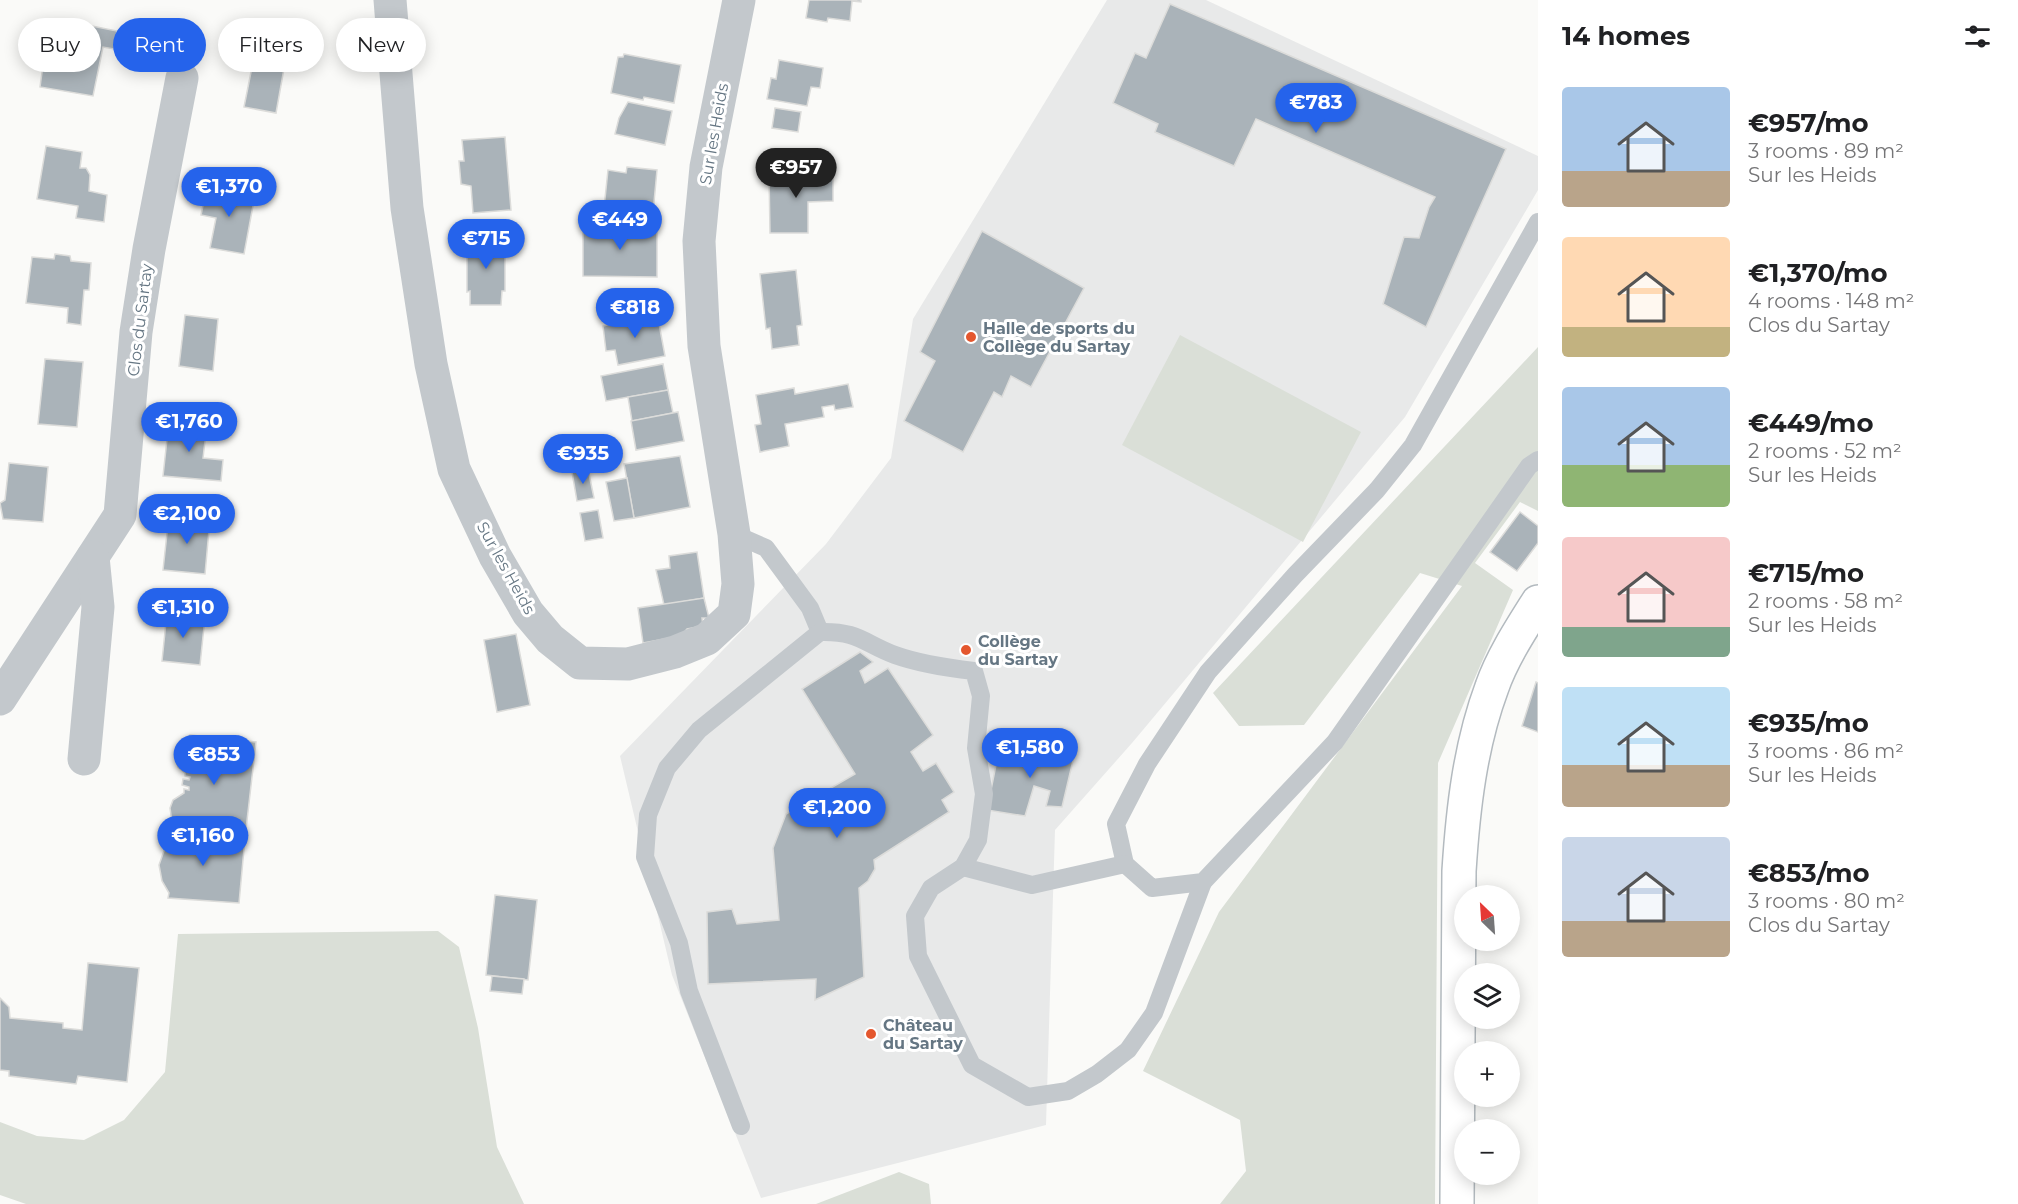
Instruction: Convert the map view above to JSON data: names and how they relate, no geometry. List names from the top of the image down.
{
  "streets": {
    "street": ["Sur les Heids", "Clos du Sartay"]
  },
  "places": ["Halle de sports du Collège du Sartay", "Collège du Sartay", "Château du Sartay"],
  "north": "top left",
  "page": {
    "heading": "14 homes",
    "chip": [
      "Buy",
      "Rent",
      "Filters",
      "New"
    ],
    "list": [
      {
        "name": "€957/mo",
        "note": "3 rooms · 89 m² · Sur les Heids"
      },
      {
        "name": "€1,370/mo",
        "note": "4 rooms · 148 m² · Clos du Sartay"
      },
      {
        "name": "€449/mo",
        "note": "2 rooms · 52 m² · Sur les Heids"
      },
      {
        "name": "€715/mo",
        "note": "2 rooms · 58 m² · Sur les Heids"
      },
      {
        "name": "€935/mo",
        "note": "3 rooms · 86 m² · Sur les Heids"
      },
      {
        "name": "€853/mo",
        "note": "3 rooms · 80 m² · Clos du Sartay"
      }
    ],
    "price": [
      "€783",
      "€957",
      "€1,370",
      "€449",
      "€715",
      "€818",
      "€1,760",
      "€935",
      "€2,100",
      "€1,310",
      "€1,580",
      "€853",
      "€1,200",
      "€1,160"
    ],
    "map_buttons": ["+", "−"]
  }
}
